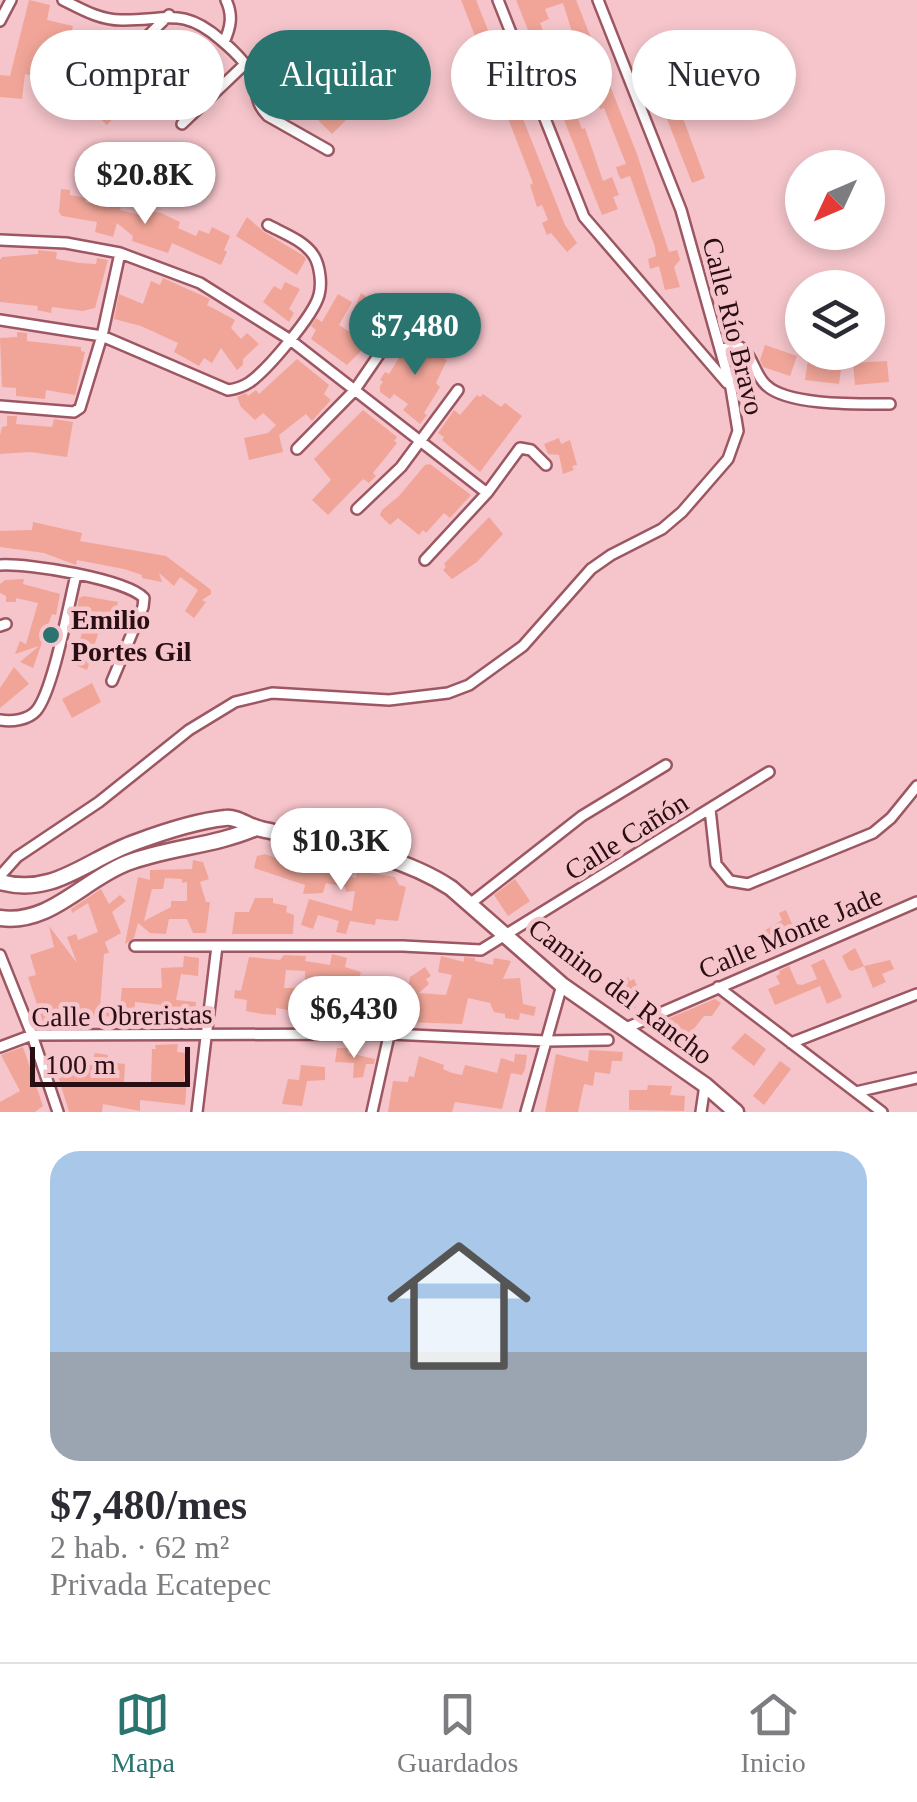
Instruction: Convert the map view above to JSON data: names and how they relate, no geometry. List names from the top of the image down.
{
  "streets": {
    "main road": ["Camino del Rancho"],
    "street": [
      "Calle Río Bravo",
      "Calle Cañón",
      "Calle Monte Jade",
      "Calle Obreristas"
    ]
  },
  "crossings": [
    ["Calle Río Bravo", "Camino del Rancho"],
    ["Calle Cañón", "Camino del Rancho"],
    ["Calle Monte Jade", "Camino del Rancho"]
  ],
  "places": ["Emilio Portes Gil"],
  "scale_bar": "100 m",
  "north": "bottom left",
  "page": {
    "chip": [
      "Comprar",
      "Alquilar",
      "Filtros",
      "Nuevo"
    ],
    "price": [
      "$20.8K",
      "$7,480",
      "$10.3K",
      "$6,430"
    ],
    "scale": "100 m",
    "list": [
      {
        "name": "$7,480/mes",
        "note": "2 hab. · 62 m² · Privada Ecatepec"
      }
    ],
    "tabs": ["Mapa", "Guardados", "Inicio"]
  }
}
